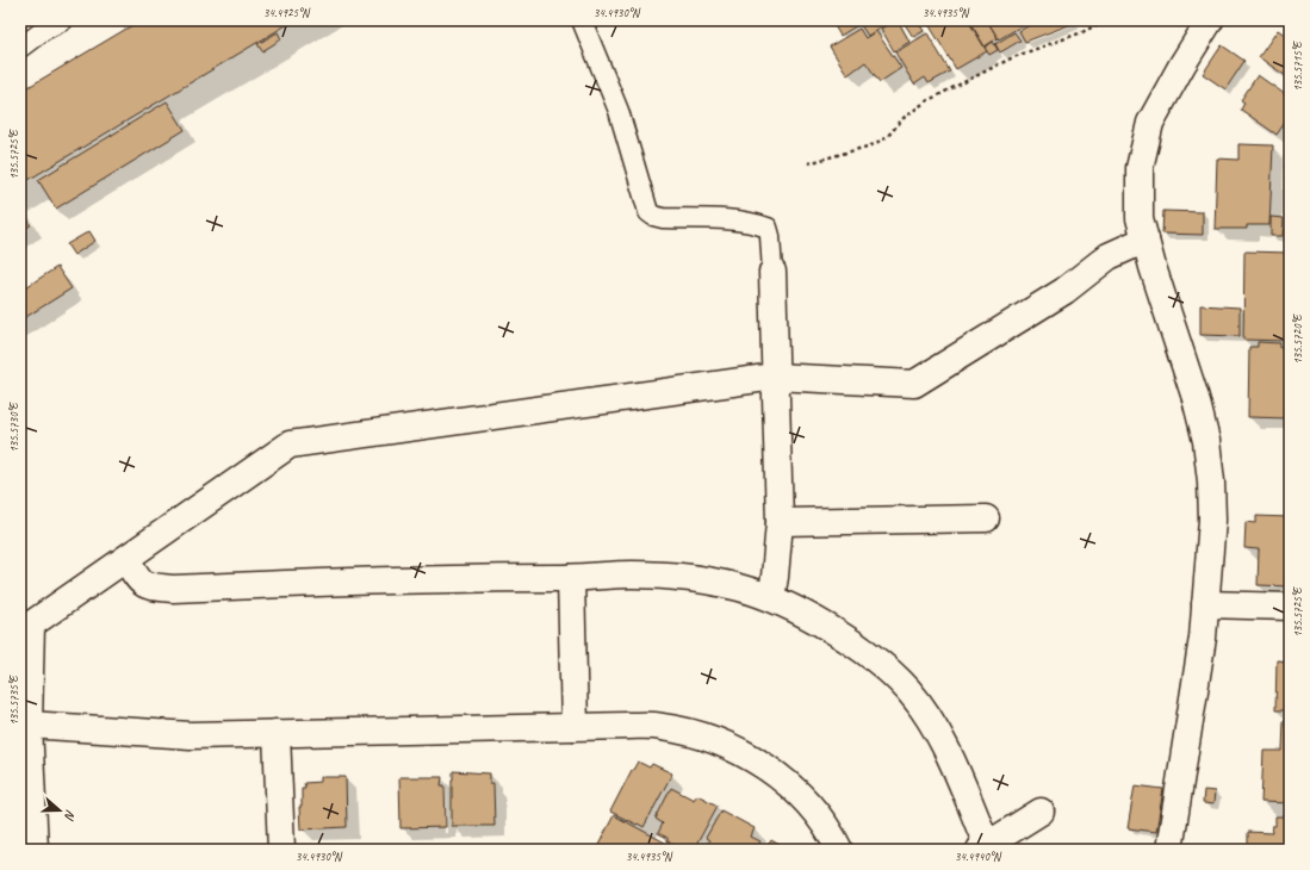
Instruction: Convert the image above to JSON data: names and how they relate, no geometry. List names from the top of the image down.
{
  "north": "right",
  "coordinates": [
    "34.4925°N",
    "34.4930°N",
    "34.4935°N",
    "135.5715°E",
    "135.5725°E",
    "135.5720°E",
    "135.5730°E",
    "135.5735°E",
    "34.4940°N"
  ]
}
